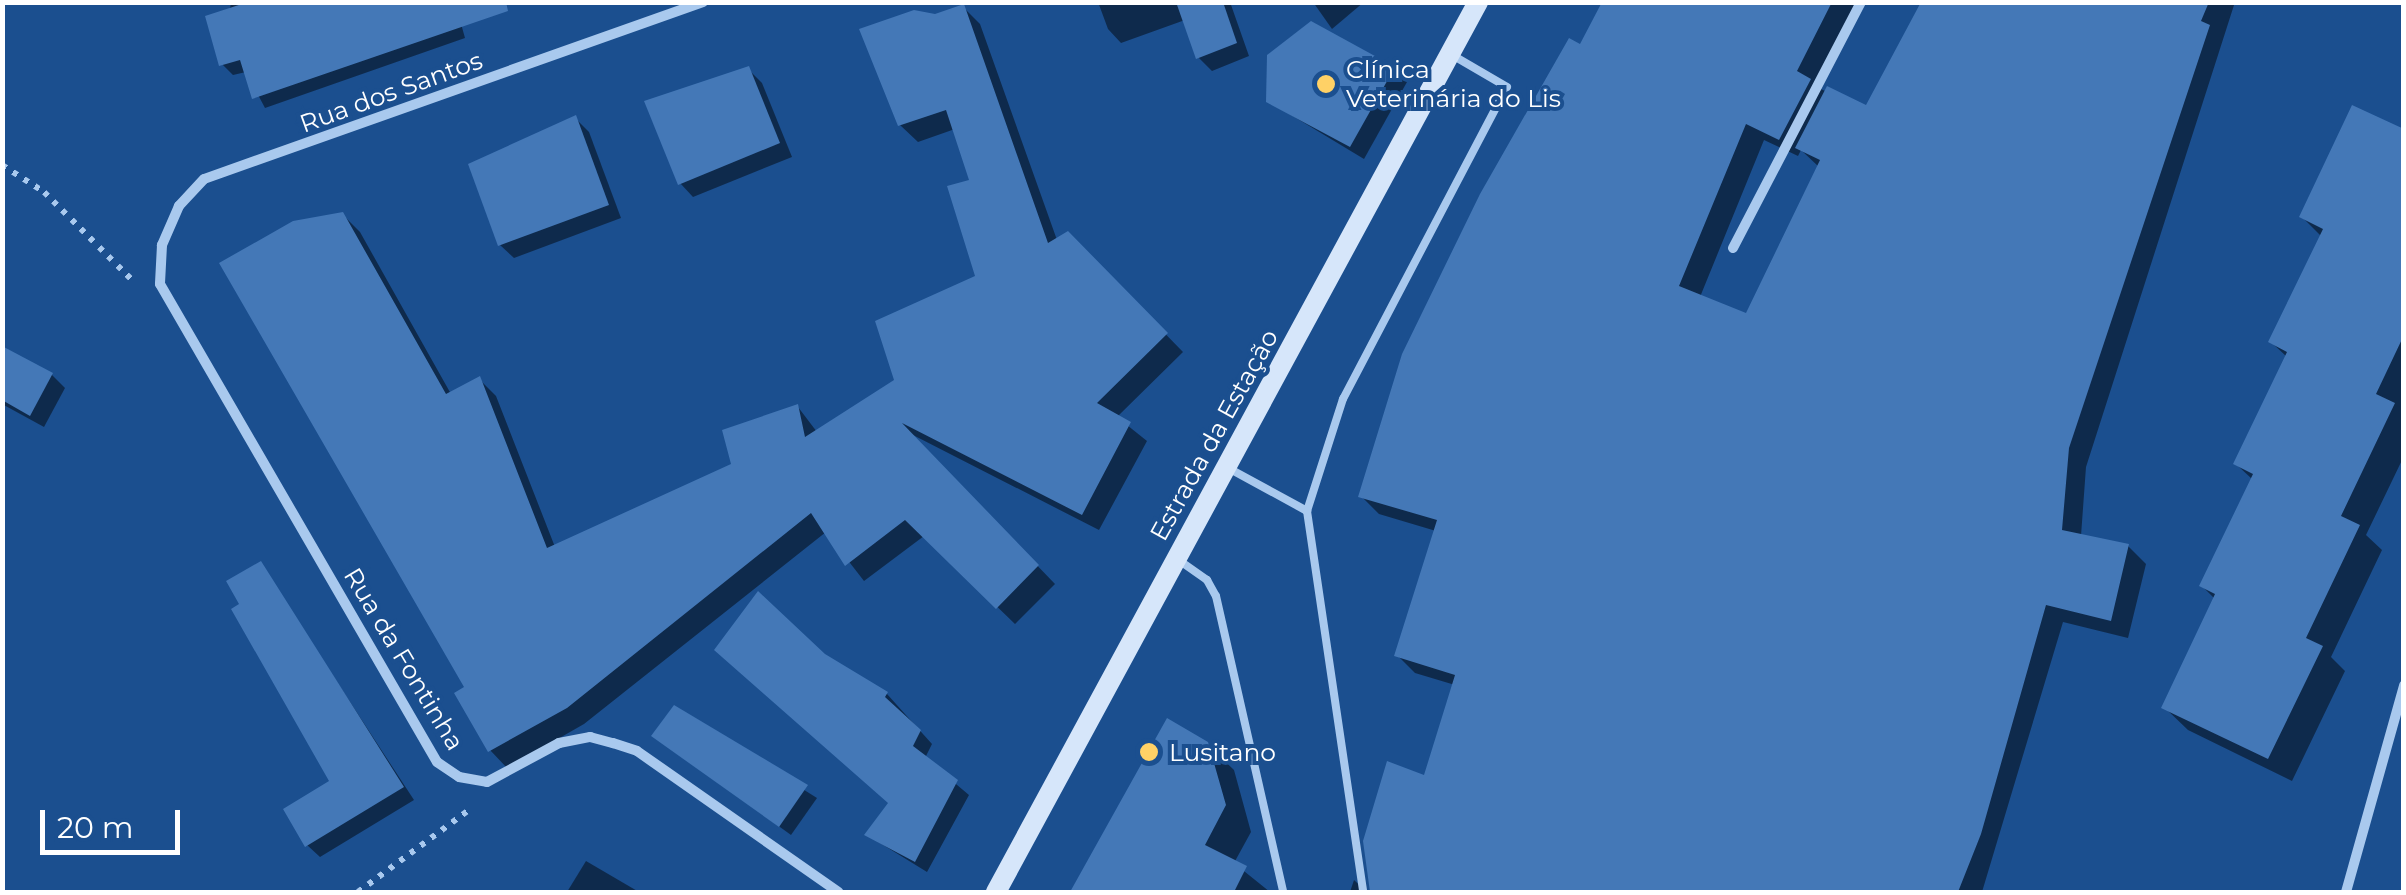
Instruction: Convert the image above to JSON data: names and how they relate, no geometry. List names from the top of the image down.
{
  "streets": {
    "main road": ["Estrada da Estação"],
    "street": ["Rua dos Santos", "Rua da Fontinha"]
  },
  "crossings": [
    ["Rua dos Santos", "Rua da Fontinha"]
  ],
  "places": ["Clínica Veterinária do Lis", "Lusitano"],
  "scale_bar": "20 m"
}
